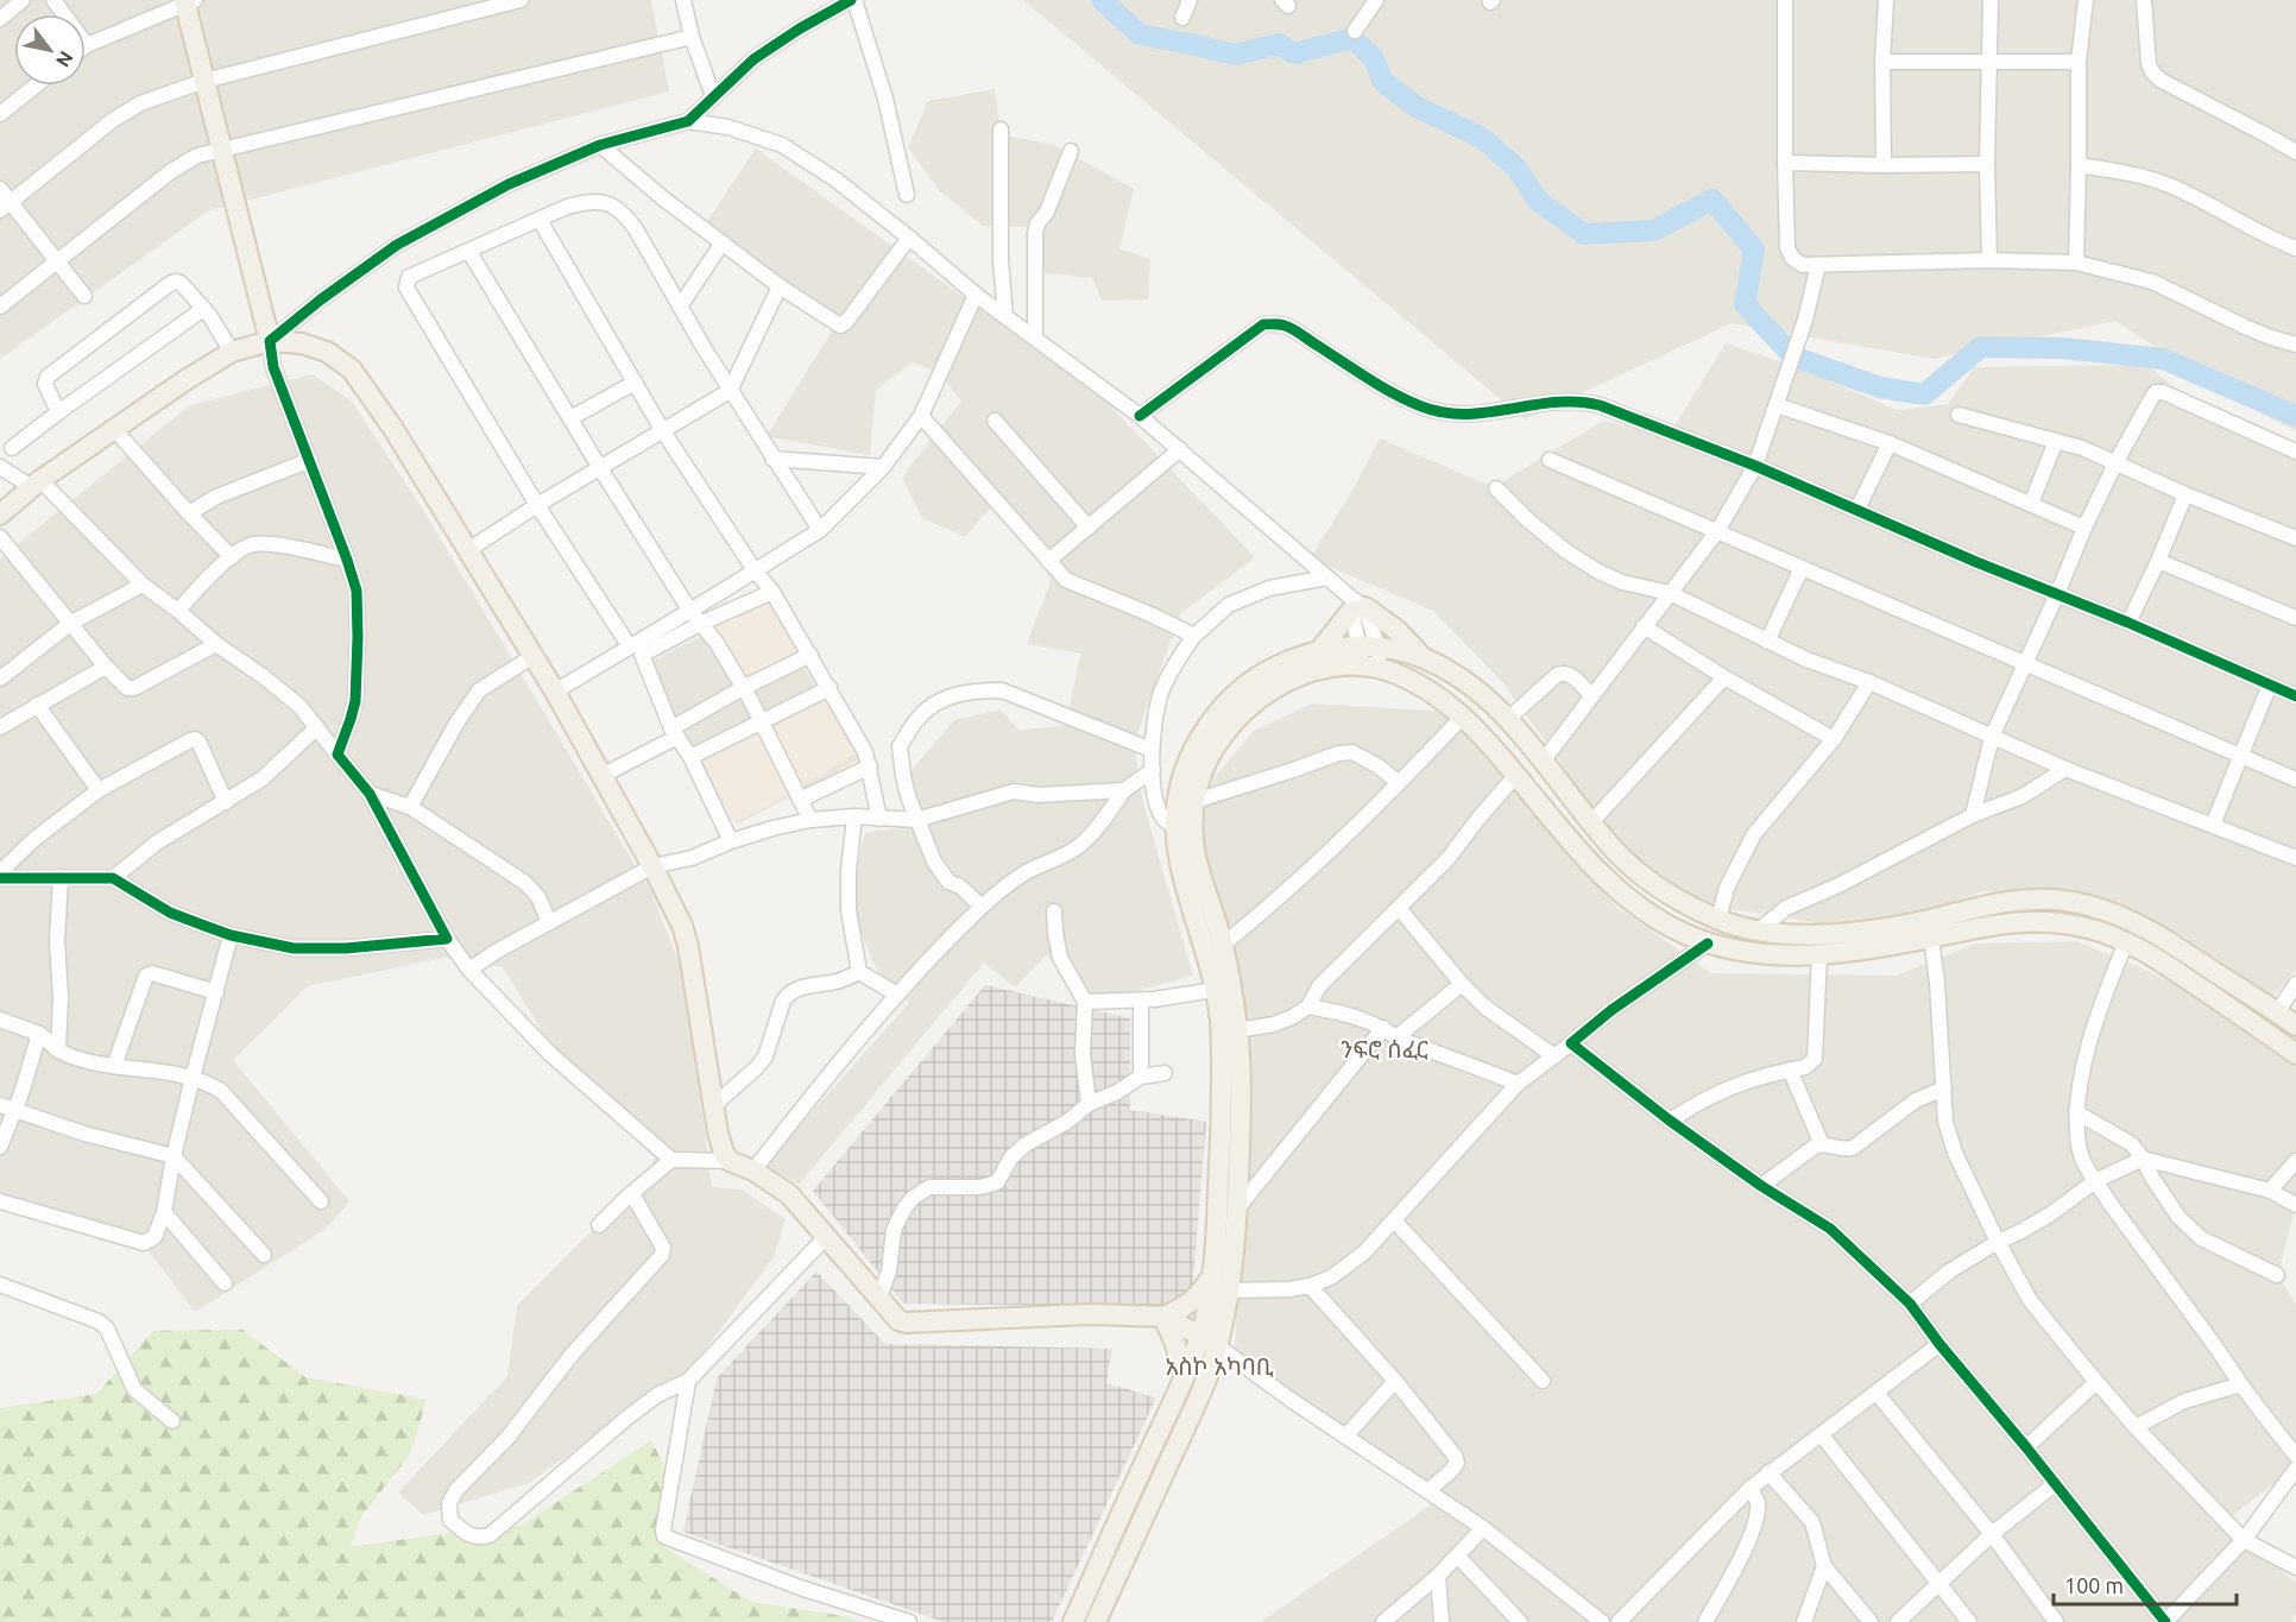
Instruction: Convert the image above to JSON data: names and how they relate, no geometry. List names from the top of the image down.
{
  "districts": ["ንፍሮ ሰፈር", "አስኮ አካባቢ"],
  "scale_bar": "100 m",
  "north": "bottom right"
}
